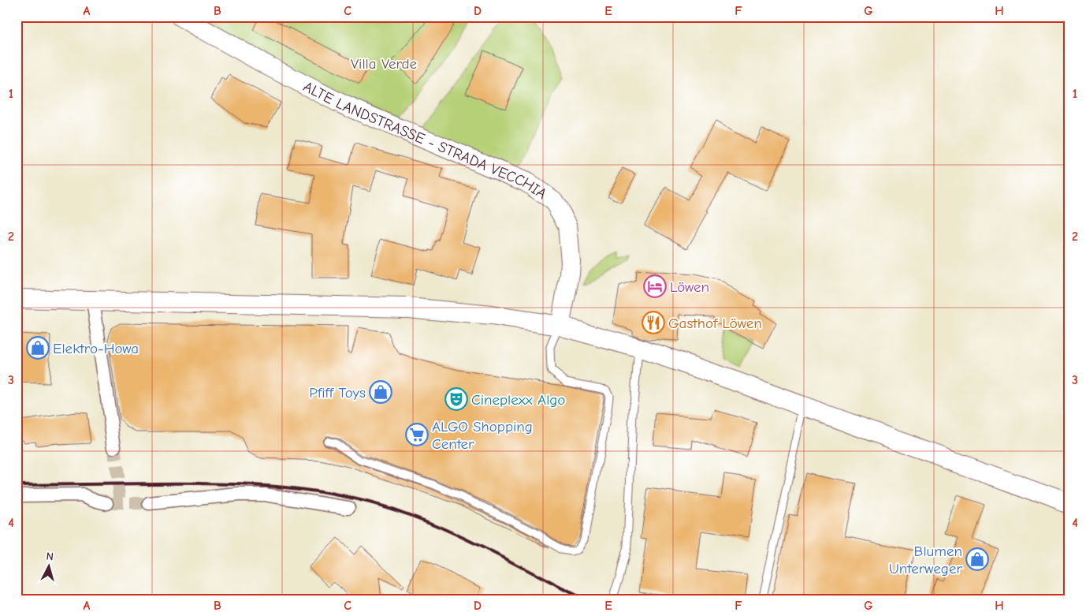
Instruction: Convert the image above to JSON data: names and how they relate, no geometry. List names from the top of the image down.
{
  "streets": {
    "main road": ["ALTE LANDSTRASSE - STRADA VECCHIA"]
  },
  "parks": ["Villa Verde"],
  "places": {
    "hotel": ["Löwen"],
    "restaurant": ["Gasthof Löwen"],
    "shop": ["Elektro-Howa", "Pfiff Toys", "Blumen Unterweger"],
    "theatre": ["Cineplexx Algo"],
    "supermarket": ["ALGO Shopping Center"]
  },
  "north": "top",
  "grid": {
    "columns": [
      "A",
      "B",
      "C",
      "D",
      "E",
      "F",
      "G",
      "H"
    ],
    "rows": [
      "1",
      "2",
      "3",
      "4"
    ]
  }
}
